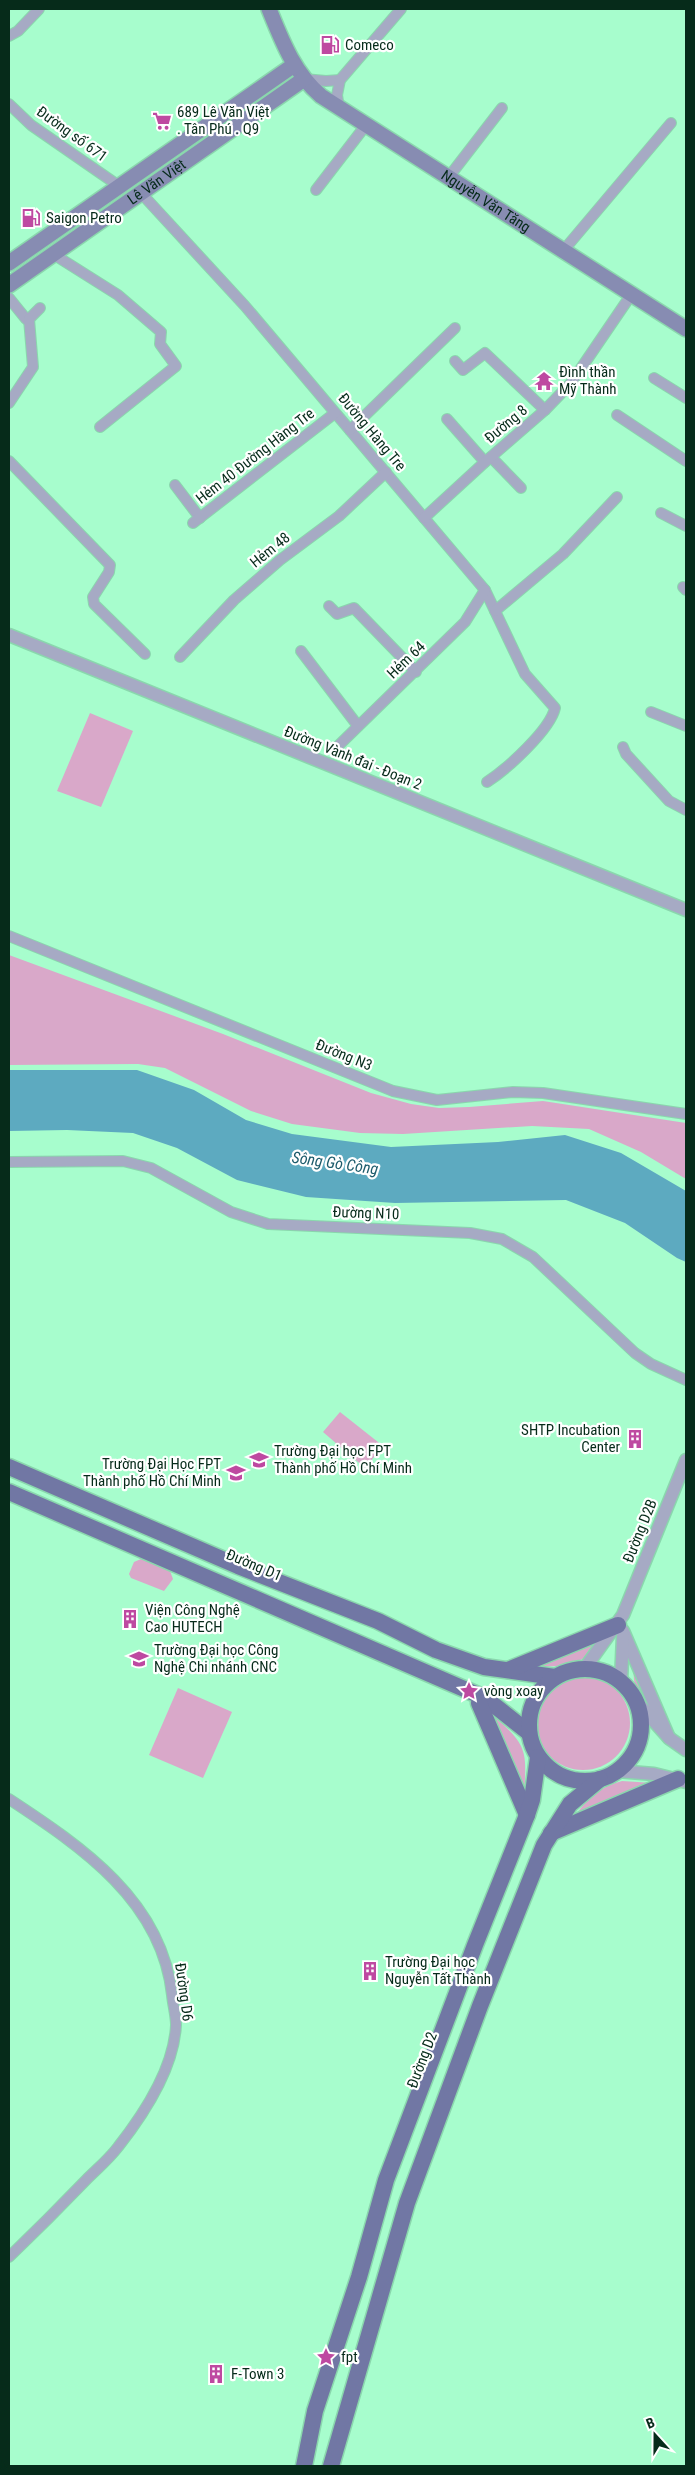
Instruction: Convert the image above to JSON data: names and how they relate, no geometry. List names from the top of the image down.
{
  "streets": {
    "main road": [
      "Lê Văn Việt",
      "Nguyễn Văn Tăng",
      "Đường D1",
      "Đường D2"
    ],
    "street": [
      "Đường số 671",
      "Đường 8",
      "Đường Hàng Tre",
      "Hẻm 40 Đường Hàng Tre",
      "Hẻm 48",
      "Hẻm 64",
      "Đường Vành đai - Đoạn 2",
      "Đường N3",
      "Đường N10",
      "Đường D2B",
      "Đường D6"
    ]
  },
  "crossings": [
    ["Đường số 671", "Lê Văn Việt"],
    ["Lê Văn Việt", "Nguyễn Văn Tăng"],
    ["Lê Văn Việt", "Đường Hàng Tre"],
    ["Nguyễn Văn Tăng", "Đường 8"],
    ["Đường 8", "Đường Hàng Tre"],
    ["Đường Hàng Tre", "Hẻm 40 Đường Hàng Tre"],
    ["Đường Hàng Tre", "Hẻm 48"],
    ["Đường Hàng Tre", "Hẻm 64"],
    ["Đường D2B", "Đường D1"],
    ["Đường D2B", "Đường D2"],
    ["Đường D1", "Đường D2"]
  ],
  "water": ["Sông Gò Công"],
  "places": {
    "fuel station": ["Comeco", "Saigon Petro"],
    "supermarket": ["689 Lê Văn Việt . Tân Phú . Q9"],
    "temple": ["Đình thần Mỹ Thành"],
    "building": [
      "SHTP Incubation Center",
      "Viện Công Nghệ Cao HUTECH",
      "Trường Đại học Nguyễn Tất Thành",
      "F-Town 3"
    ],
    "school or university": ["Trường Đại học FPT Thành phố Hồ Chí Minh", "Trường Đại Học FPT Thành phố Hồ Chí Minh", "Trường Đại học Công Nghệ Chi nhánh CNC"],
    "place": ["vòng xoay", "fpt"]
  },
  "north": "top"
}
